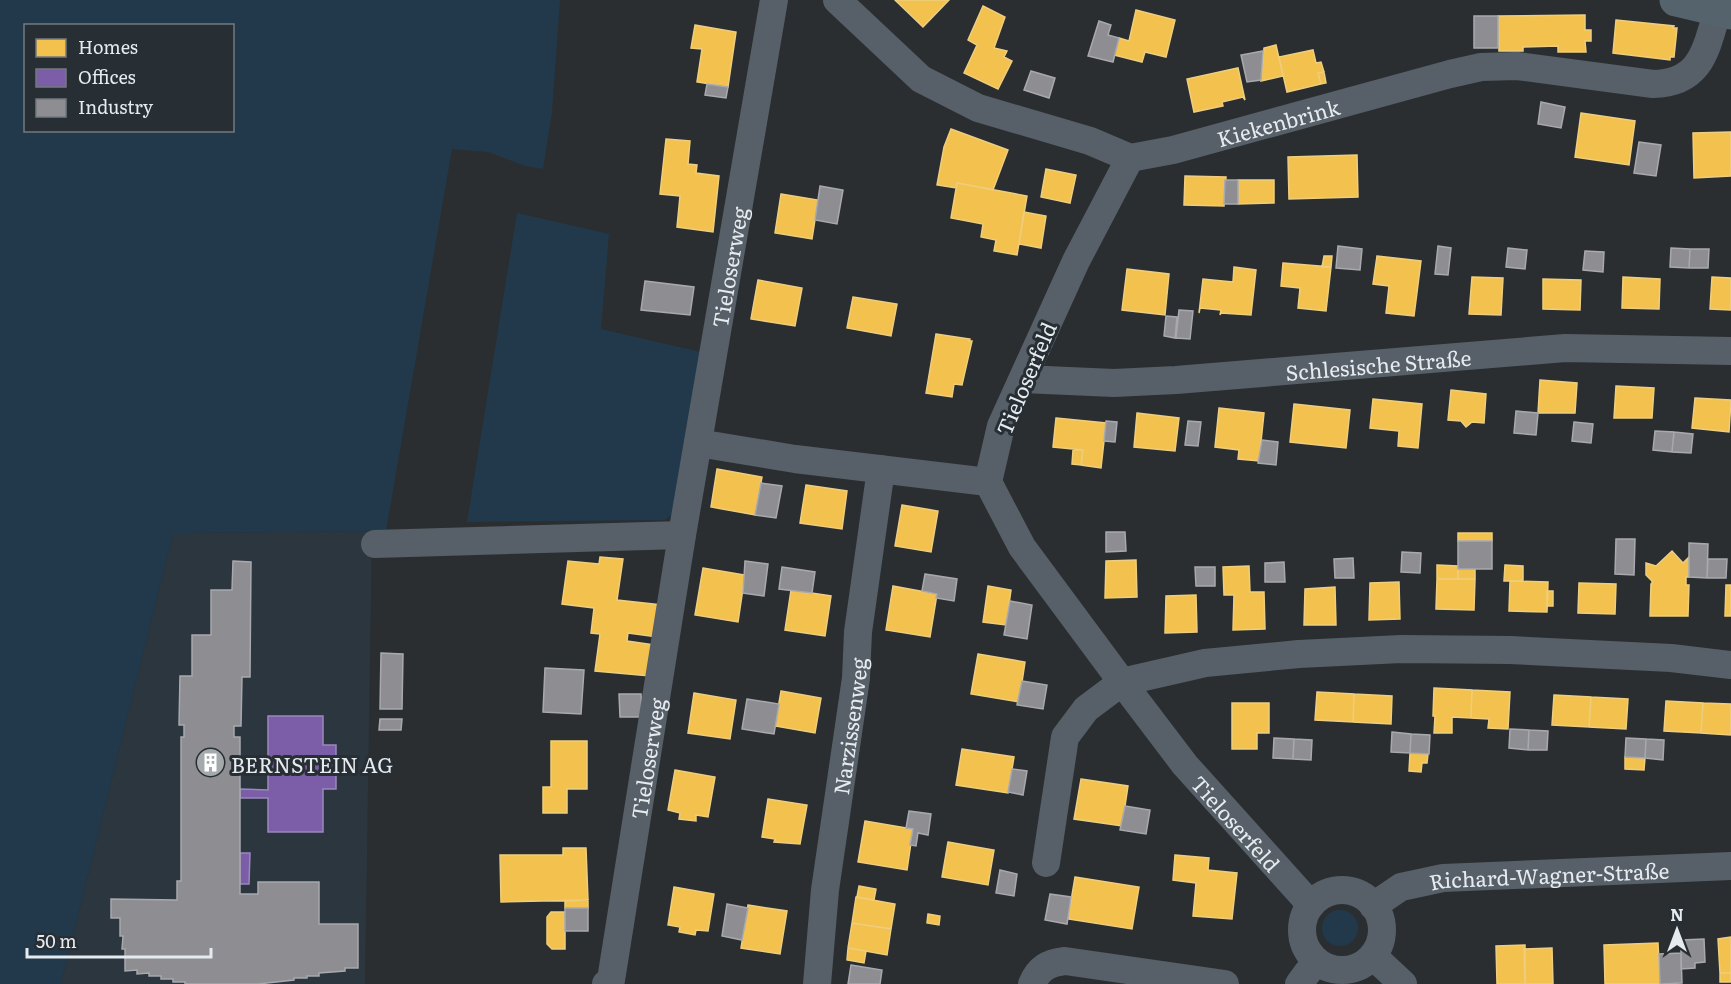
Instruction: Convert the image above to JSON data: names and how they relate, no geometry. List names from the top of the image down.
{
  "streets": {
    "street": [
      "Kiekenbrink",
      "Tieloserweg",
      "Schlesische Straße",
      "Tieloserfeld",
      "Narzissenweg",
      "Richard-Wagner-Straße"
    ]
  },
  "crossings": [
    ["Kiekenbrink", "Tieloserfeld"],
    ["Schlesische Straße", "Tieloserfeld"],
    ["Tieloserfeld", "Richard-Wagner-Straße"]
  ],
  "places": {
    "building": ["BERNSTEIN AG"]
  },
  "legend": ["Homes", "Offices", "Industry"],
  "scale_bar": "50 m",
  "north": "top"
}
